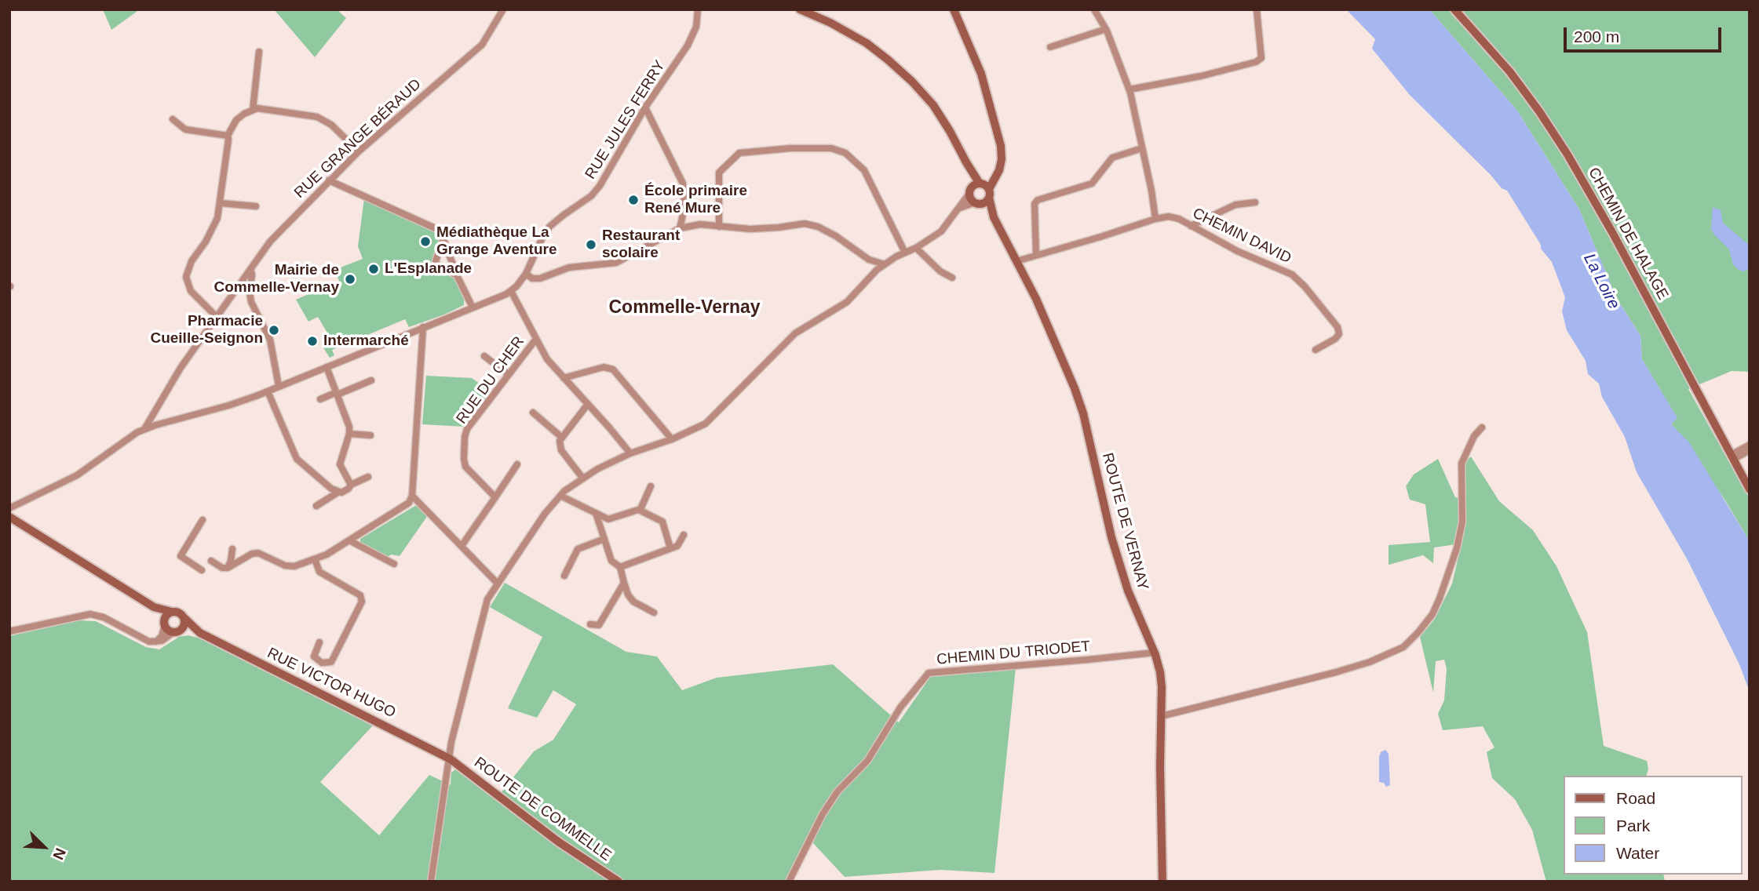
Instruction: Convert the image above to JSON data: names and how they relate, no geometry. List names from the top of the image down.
{
  "streets": {
    "street": [
      "RUE JULES FERRY",
      "RUE GRANGE BÉRAUD",
      "CHEMIN DE HALAGE",
      "CHEMIN DAVID",
      "RUE DU CHER",
      "ROUTE DE VERNAY",
      "CHEMIN DU TRIODET",
      "RUE VICTOR HUGO",
      "ROUTE DE COMMELLE"
    ]
  },
  "crossings": [
    ["RUE JULES FERRY", "RUE GRANGE BÉRAUD"],
    ["CHEMIN DAVID", "ROUTE DE VERNAY"],
    ["ROUTE DE VERNAY", "CHEMIN DU TRIODET"],
    ["RUE VICTOR HUGO", "ROUTE DE COMMELLE"]
  ],
  "districts": ["Commelle-Vernay"],
  "water": ["La Loire"],
  "places": [
    "École primaire René Mure",
    "Médiathèque La Grange Aventure",
    "Restaurant scolaire",
    "L'Esplanade",
    "Mairie de Commelle-Vernay",
    "Pharmacie Cueille-Seignon",
    "Intermarché"
  ],
  "legend": ["Road", "Park", "Water"],
  "scale_bar": "200 m",
  "north": "bottom right"
}
